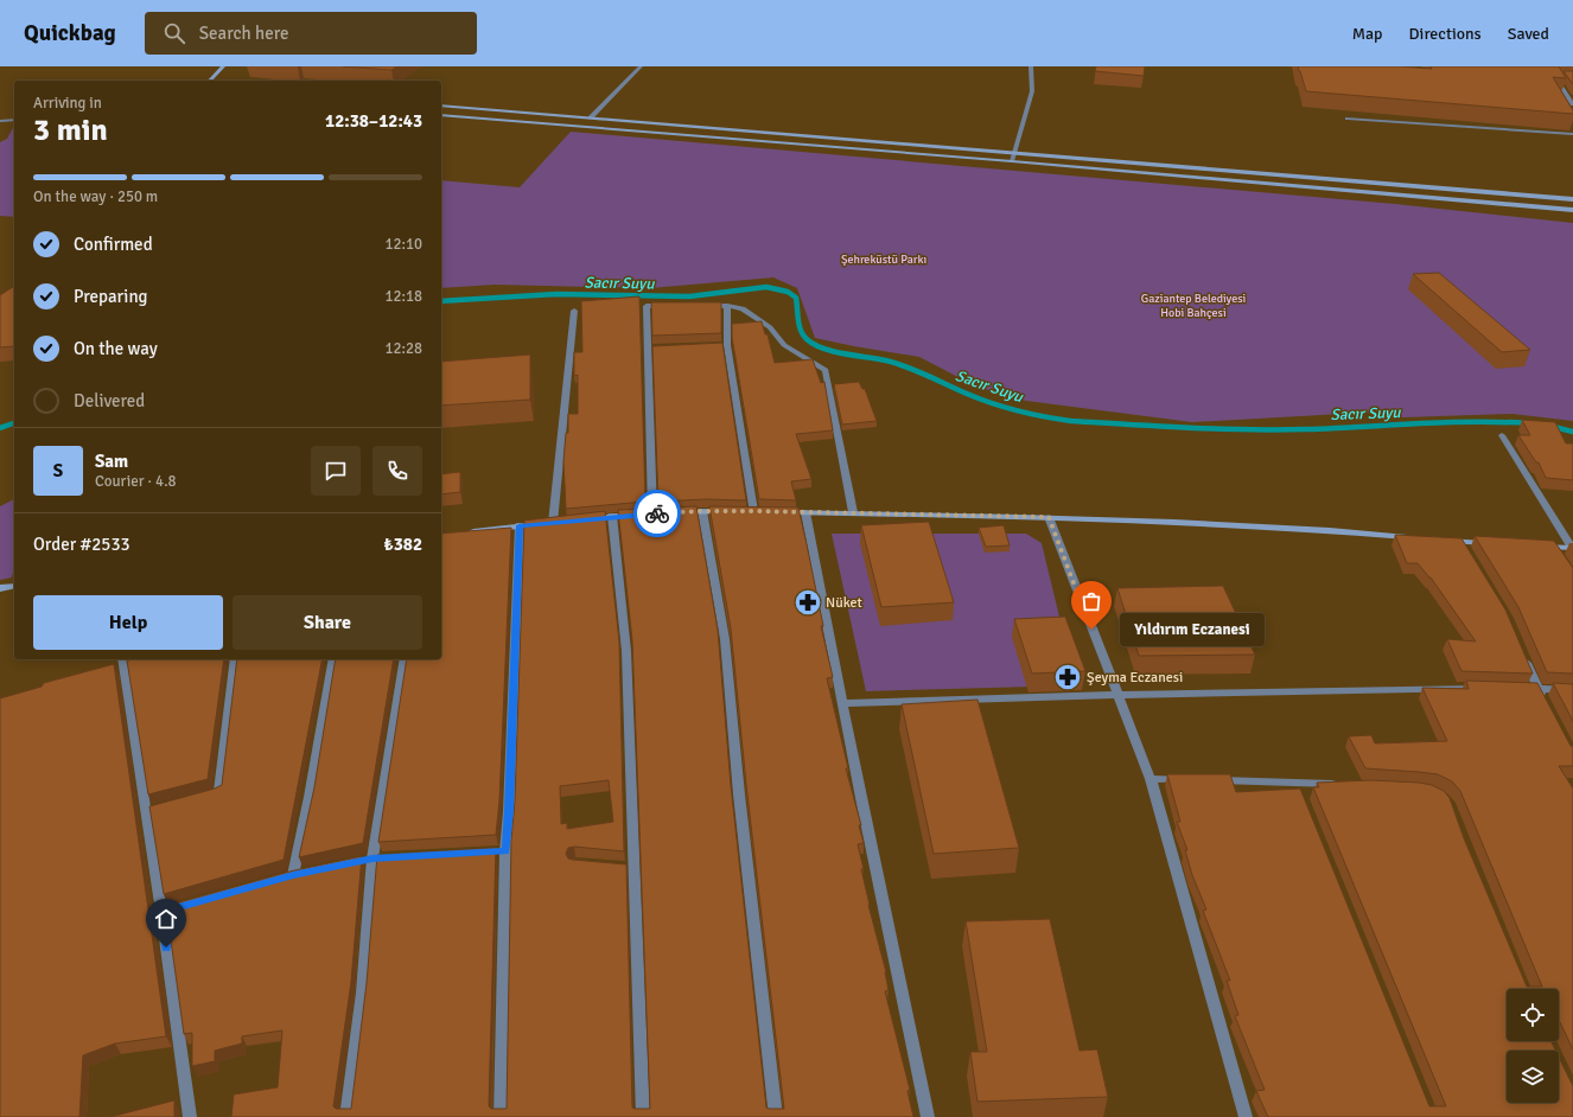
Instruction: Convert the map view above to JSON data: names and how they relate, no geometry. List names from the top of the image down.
{
  "water": ["Sacır Suyu"],
  "parks": ["Şehreküstü Parkı", "Gaziantep Belediyesi Hobi Bahçesi"],
  "places": {
    "pharmacy": ["Nüket", "Şeyma Eczanesi"],
    "other": ["Yıldırım Eczanesi"]
  },
  "page": {
    "header": "Quickbag",
    "search": "Search here",
    "nav": ["Map", "Directions", "Saved"],
    "heading": ["3 min", "Arriving in", "12:38–12:43"],
    "panel": [
      "Sam",
      "Courier · 4.8",
      "Order #2533",
      "₺382"
    ],
    "bar": "On the way · 250 m",
    "list": [
      ["Confirmed", "12:10"],
      ["Preparing", "12:18"],
      ["On the way", "12:28"],
      "Delivered"
    ],
    "round": "S",
    "buttons": ["Help", "Share"],
    "bubble": "Yıldırım Eczanesi"
  }
}
